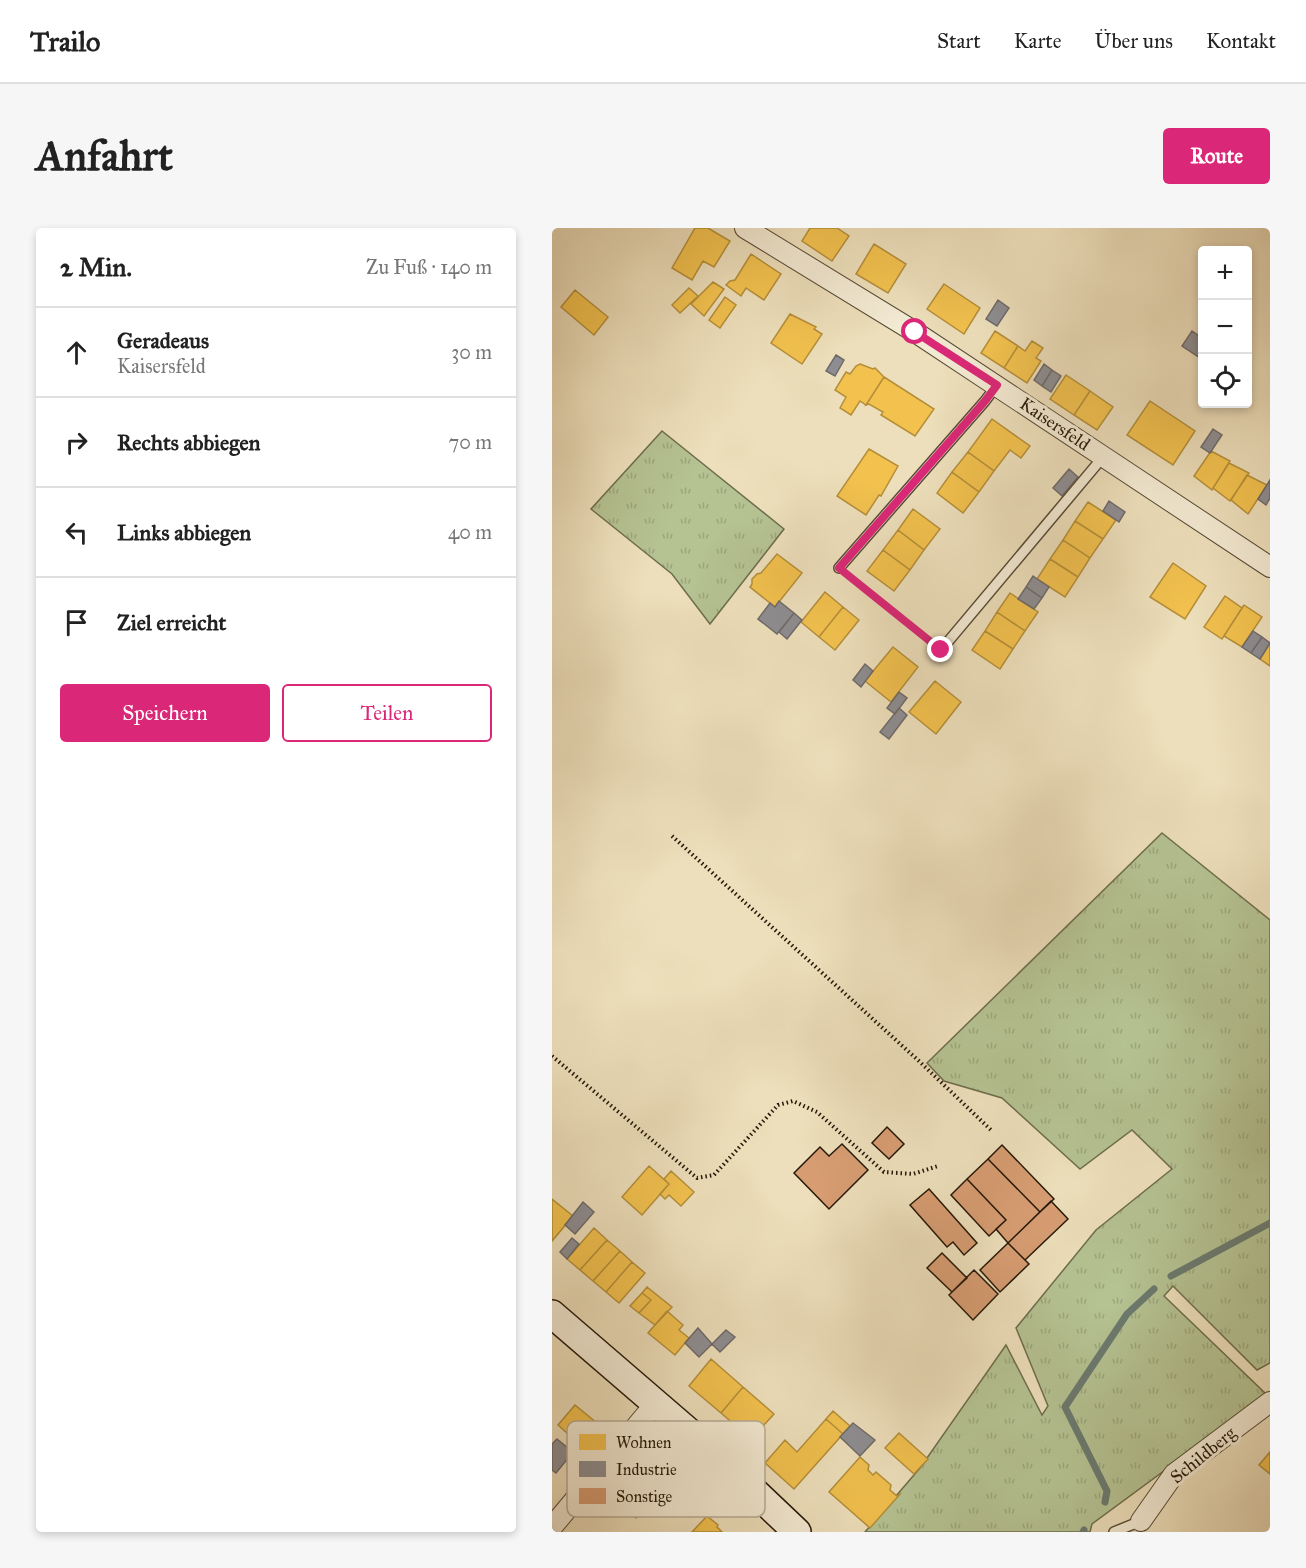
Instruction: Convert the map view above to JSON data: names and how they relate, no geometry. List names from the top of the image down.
{
  "streets": {
    "street": ["Kaisersfeld", "Schildberg"]
  },
  "legend": ["Wohnen", "Industrie", "Sonstige"],
  "page": {
    "header": "Trailo",
    "nav": [
      "Start",
      "Karte",
      "Über uns",
      "Kontakt"
    ],
    "buttons": [
      "Route",
      ["Speichern", "Teilen"]
    ],
    "title": "Anfahrt",
    "heading": ["2 Min.", "Zu Fuß · 140 m"],
    "map_buttons": ["+", "−"],
    "list": [
      ["Geradeaus", "Kaisersfeld", "30 m"],
      ["Rechts abbiegen", "70 m"],
      ["Links abbiegen", "40 m"],
      "Ziel erreicht"
    ]
  }
}
